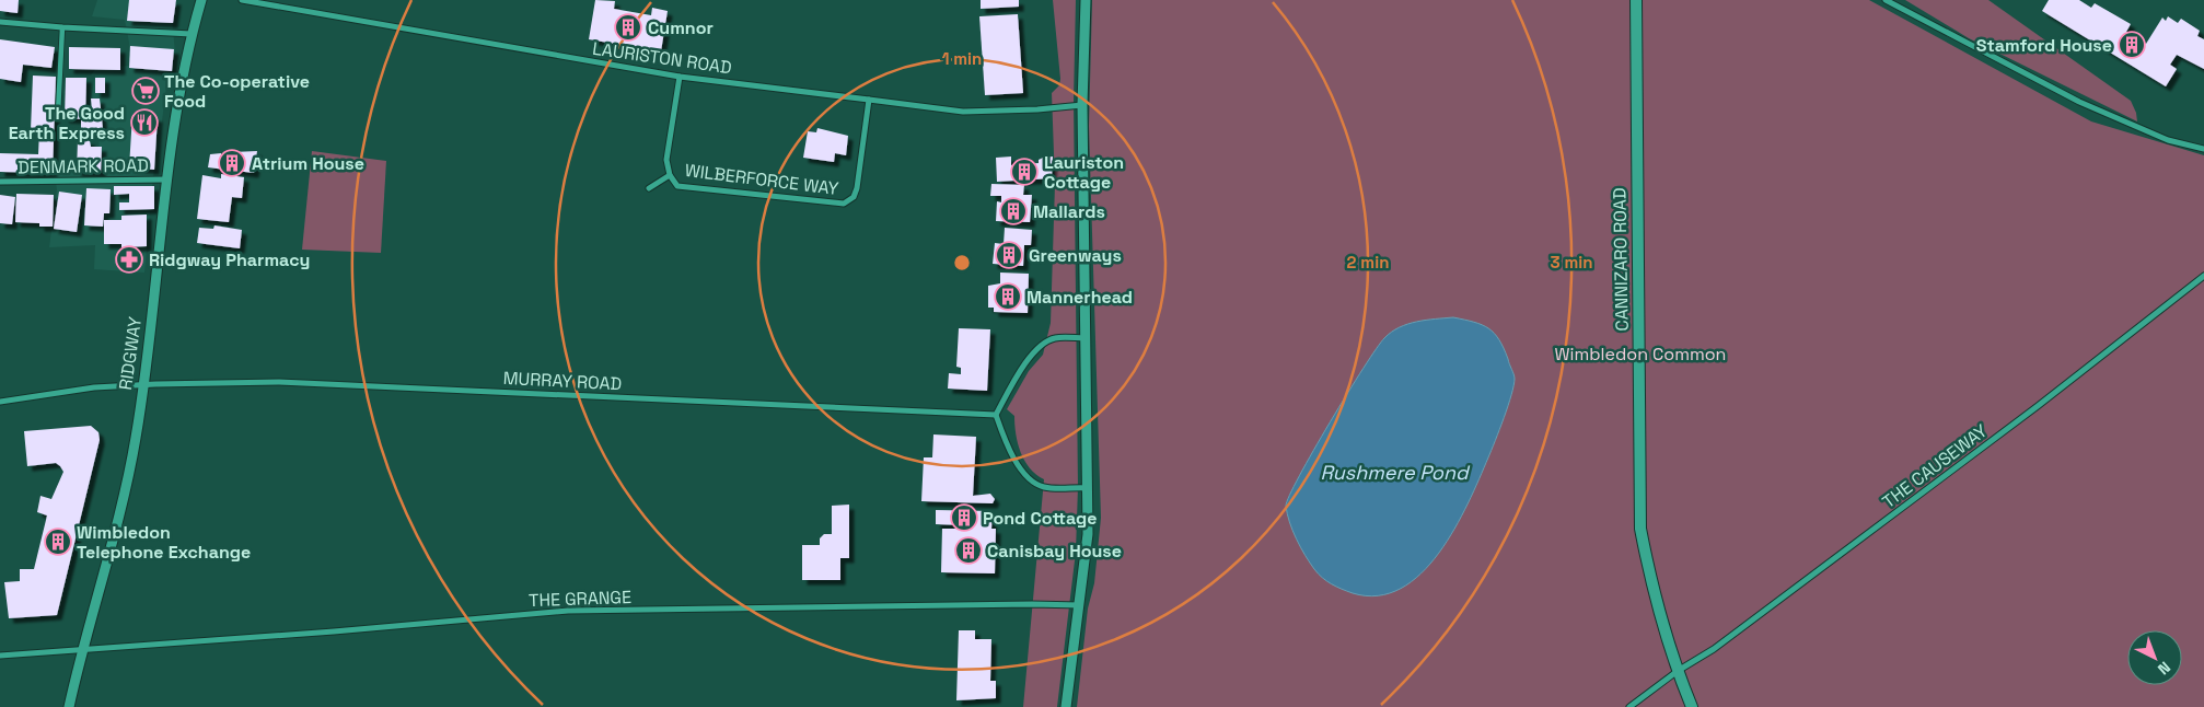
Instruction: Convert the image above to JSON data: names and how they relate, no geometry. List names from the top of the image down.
{
  "streets": {
    "main road": ["CANNIZARO ROAD"],
    "street": [
      "LAURISTON ROAD",
      "DENMARK ROAD",
      "WILBERFORCE WAY",
      "RIDGWAY",
      "MURRAY ROAD",
      "THE CAUSEWAY",
      "THE GRANGE"
    ]
  },
  "crossings": [
    ["LAURISTON ROAD", "WILBERFORCE WAY"],
    ["DENMARK ROAD", "RIDGWAY"],
    ["CANNIZARO ROAD", "THE CAUSEWAY"],
    ["RIDGWAY", "MURRAY ROAD"],
    ["RIDGWAY", "THE GRANGE"]
  ],
  "water": ["Rushmere Pond"],
  "parks": ["Wimbledon Common"],
  "places": {
    "building": [
      "Cumnor",
      "Stamford House",
      "Atrium House",
      "Lauriston Cottage",
      "Mallards",
      "Greenways",
      "Mannerhead",
      "Pond Cottage",
      "Wimbledon Telephone Exchange",
      "Canisbay House"
    ],
    "supermarket": ["The Co-operative Food"],
    "restaurant": ["The Good Earth Express"],
    "pharmacy": ["Ridgway Pharmacy"]
  },
  "north": "bottom right",
  "rings": ["1 min", "2 min", "3 min"]
}
